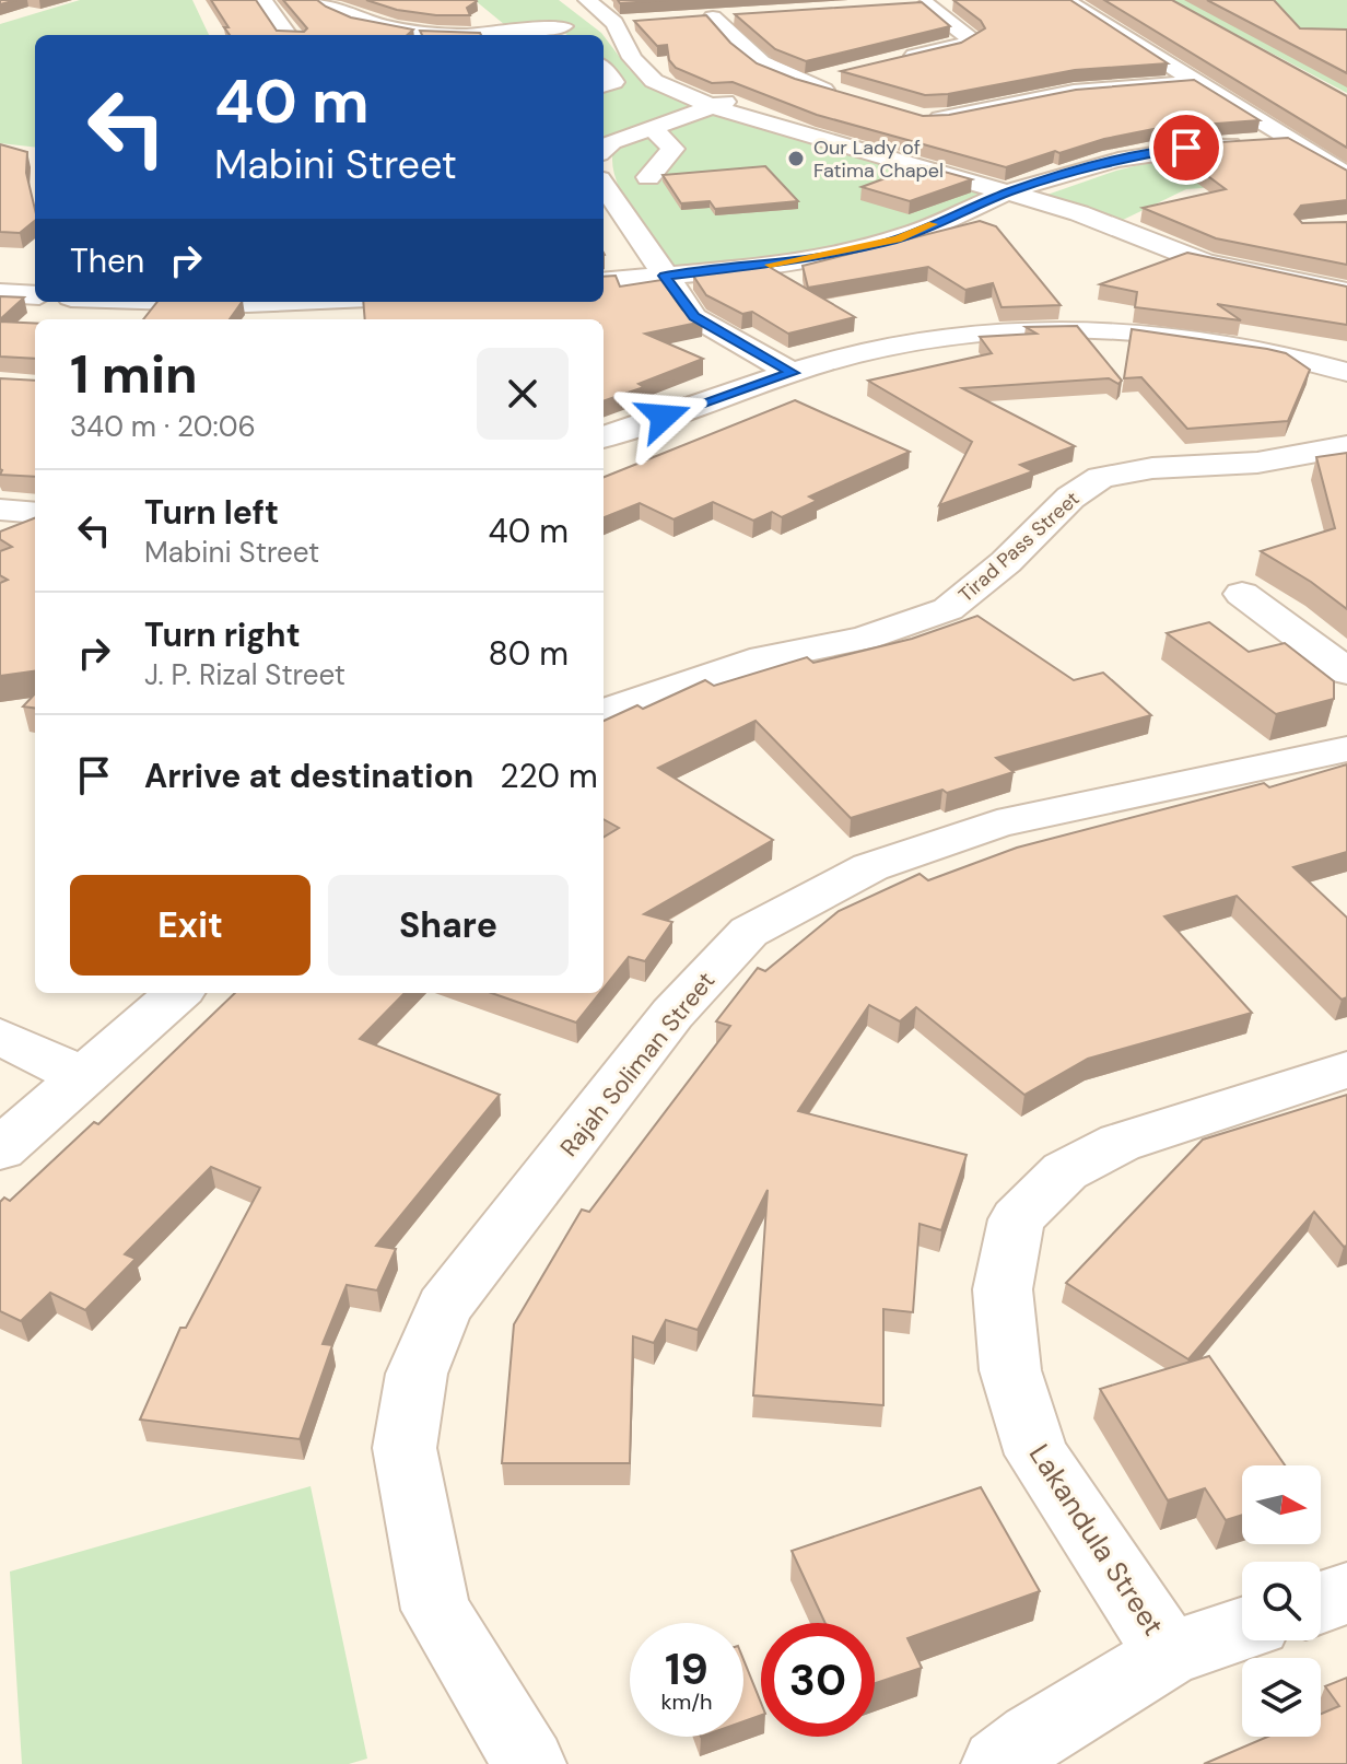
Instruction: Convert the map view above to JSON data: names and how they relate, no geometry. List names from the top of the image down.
{
  "streets": {
    "street": ["Tirad Pass Street", "Rajah Soliman Street", "Lakandula Street"]
  },
  "places": ["Our Lady of Fatima Chapel"],
  "north": "right",
  "page": {
    "turn": ["40 m", "Mabini Street"],
    "then": "Then",
    "heading": ["1 min", "340 m · 20:06"],
    "list": [
      {
        "name": "Turn left",
        "note": "Mabini Street",
        "value": "40 m"
      },
      {
        "name": "Turn right",
        "note": "J. P. Rizal Street",
        "value": "80 m"
      },
      {
        "name": "Arrive at destination",
        "value": "220 m"
      }
    ],
    "buttons": ["Exit", "Share"],
    "speed": "19 km/h",
    "limit": "30"
  }
}
